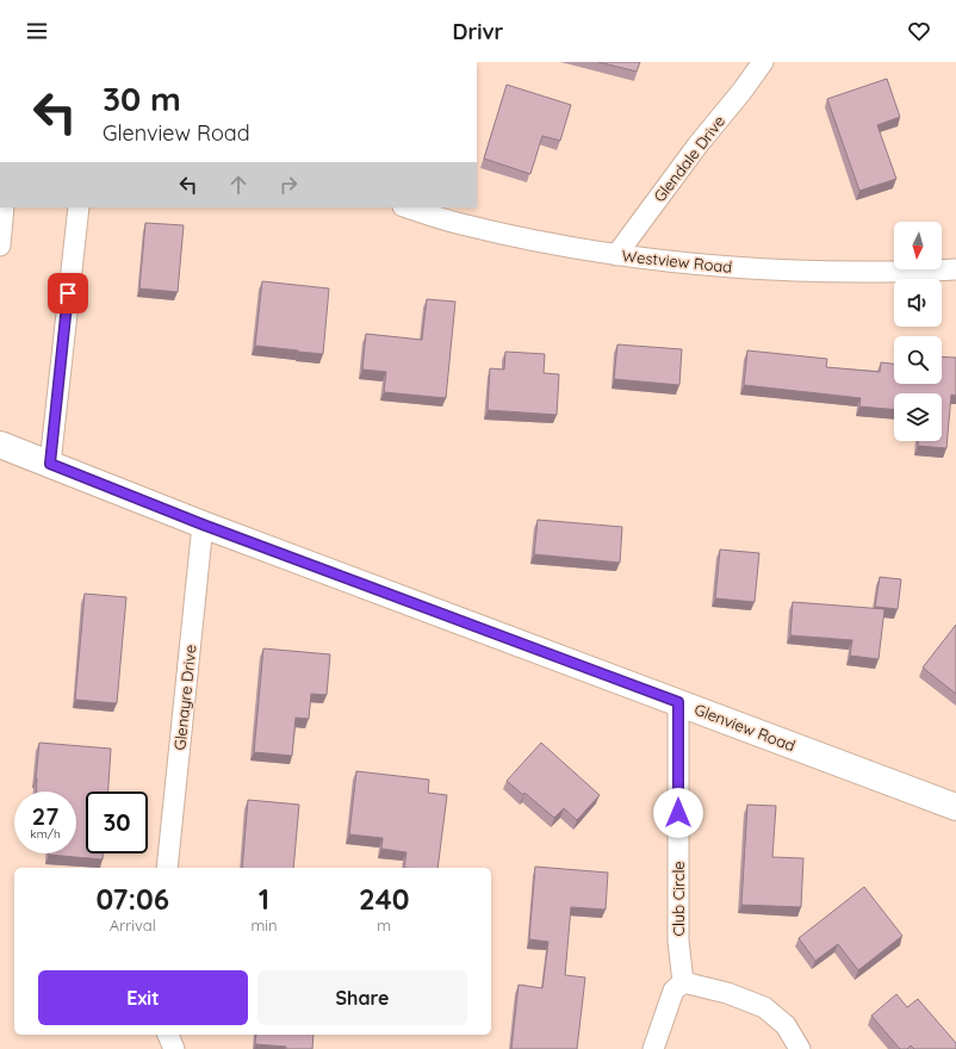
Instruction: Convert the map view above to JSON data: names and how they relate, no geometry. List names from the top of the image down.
{
  "streets": {
    "main road": ["Glenview Road"],
    "street": [
      "Glendale Drive",
      "Westview Road",
      "Glenayre Drive",
      "Club Circle"
    ]
  },
  "crossings": [
    ["Glendale Drive", "Westview Road"],
    ["Glenayre Drive", "Glenview Road"],
    ["Glenview Road", "Club Circle"]
  ],
  "north": "bottom",
  "page": {
    "header": "Drivr",
    "turn": ["30 m", "Glenview Road"],
    "speed": "27 km/h",
    "limit": "30",
    "eta": [
      "07:06",
      "Arrival",
      "1",
      "min",
      "240",
      "m"
    ],
    "buttons": ["Exit", "Share"]
  }
}
